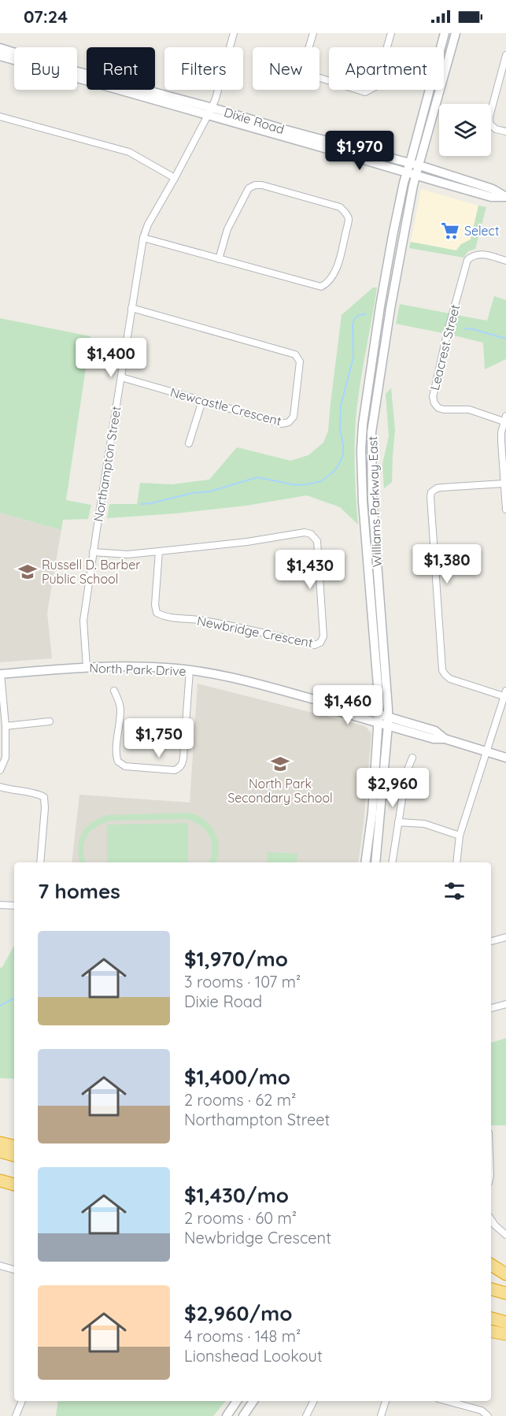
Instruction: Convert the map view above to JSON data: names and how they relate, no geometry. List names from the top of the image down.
{
  "streets": {
    "main road": ["Dixie Road", "Williams Parkway East", "North Park Drive"],
    "street": [
      "Leacrest Street",
      "Newcastle Crescent",
      "Northampton Street",
      "Newbridge Crescent"
    ]
  },
  "crossings": [
    ["Dixie Road", "Northampton Street"],
    ["Dixie Road", "Williams Parkway East"],
    ["Newcastle Crescent", "Northampton Street"],
    ["Northampton Street", "Newbridge Crescent"],
    ["Northampton Street", "North Park Drive"],
    ["Williams Parkway East", "North Park Drive"]
  ],
  "places": {
    "supermarket": ["Select"],
    "school or university": ["Russell D. Barber Public School", "North Park Secondary School"]
  },
  "page": {
    "status": "07:24",
    "chip": [
      "Buy",
      "Rent",
      "Filters",
      "New",
      "Apartment"
    ],
    "price": [
      "$1,970",
      "$1,400",
      "$1,380",
      "$1,430",
      "$1,460",
      "$1,750",
      "$2,960"
    ],
    "heading": "7 homes",
    "list": [
      {
        "name": "$1,970/mo",
        "note": "3 rooms · 107 m² · Dixie Road"
      },
      {
        "name": "$1,400/mo",
        "note": "2 rooms · 62 m² · Northampton Street"
      },
      {
        "name": "$1,430/mo",
        "note": "2 rooms · 60 m² · Newbridge Crescent"
      },
      {
        "name": "$2,960/mo",
        "note": "4 rooms · 148 m² · Lionshead Lookout"
      }
    ]
  }
}
